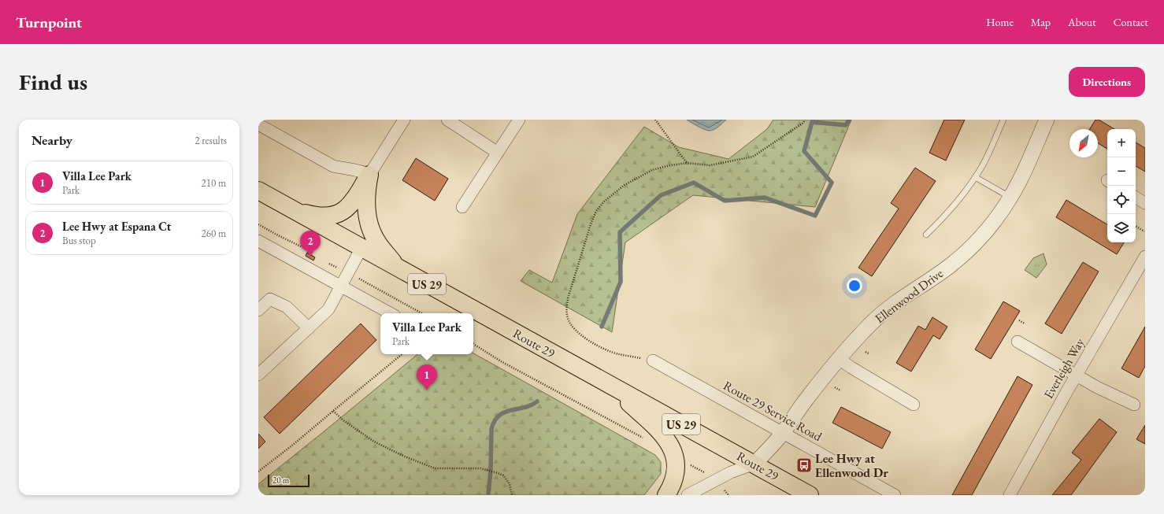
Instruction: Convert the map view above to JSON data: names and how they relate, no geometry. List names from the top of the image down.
{
  "streets": {
    "main road": ["US 29", "Route 29"],
    "street": ["Ellenwood Drive", "Everleigh Way", "Route 29 Service Road"]
  },
  "crossings": [
    ["Ellenwood Drive", "Route 29"],
    ["Ellenwood Drive", "Route 29 Service Road"]
  ],
  "places": {
    "bus stop": ["Lee Hwy at Ellenwood Dr"]
  },
  "scale_bar": "20 m",
  "north": "bottom left",
  "page": {
    "header": "Turnpoint",
    "nav": [
      "Home",
      "Map",
      "About",
      "Contact"
    ],
    "buttons": "Directions",
    "title": "Find us",
    "heading": ["Nearby", "2 results"],
    "map_buttons": ["+", "−"],
    "list": [
      {
        "mark": "1",
        "name": "Villa Lee Park",
        "note": "Park",
        "value": "210 m"
      },
      {
        "mark": "2",
        "name": "Lee Hwy at Espana Ct",
        "note": "Bus stop",
        "value": "260 m"
      }
    ],
    "pins": ["2", "1"],
    "popup": ["Villa Lee Park", "Park"],
    "scale": "20 m"
  }
}
